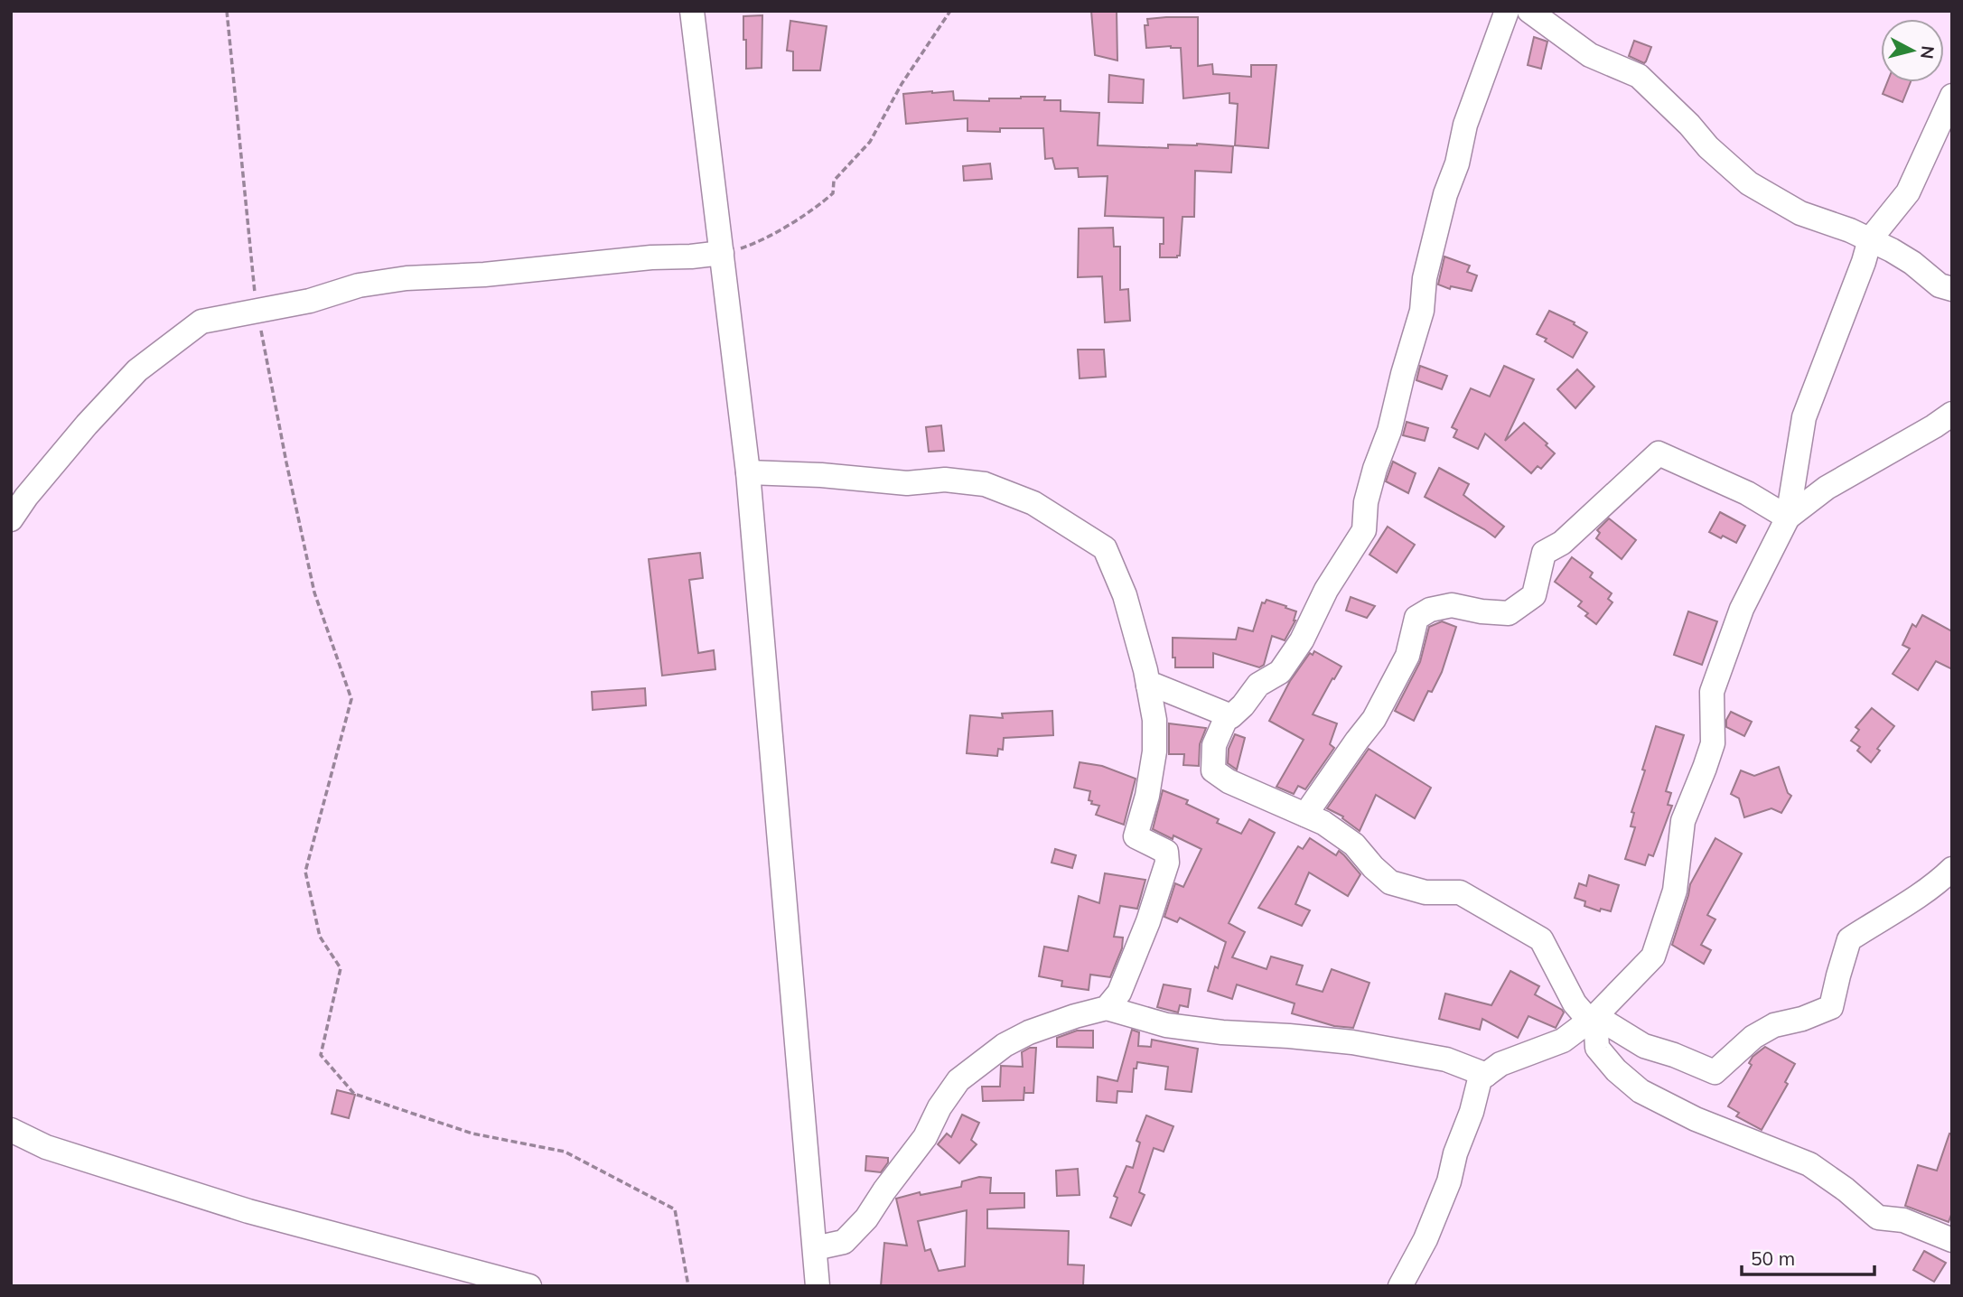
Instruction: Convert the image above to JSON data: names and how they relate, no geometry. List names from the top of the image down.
{
  "scale_bar": "50 m",
  "north": "right"
}
